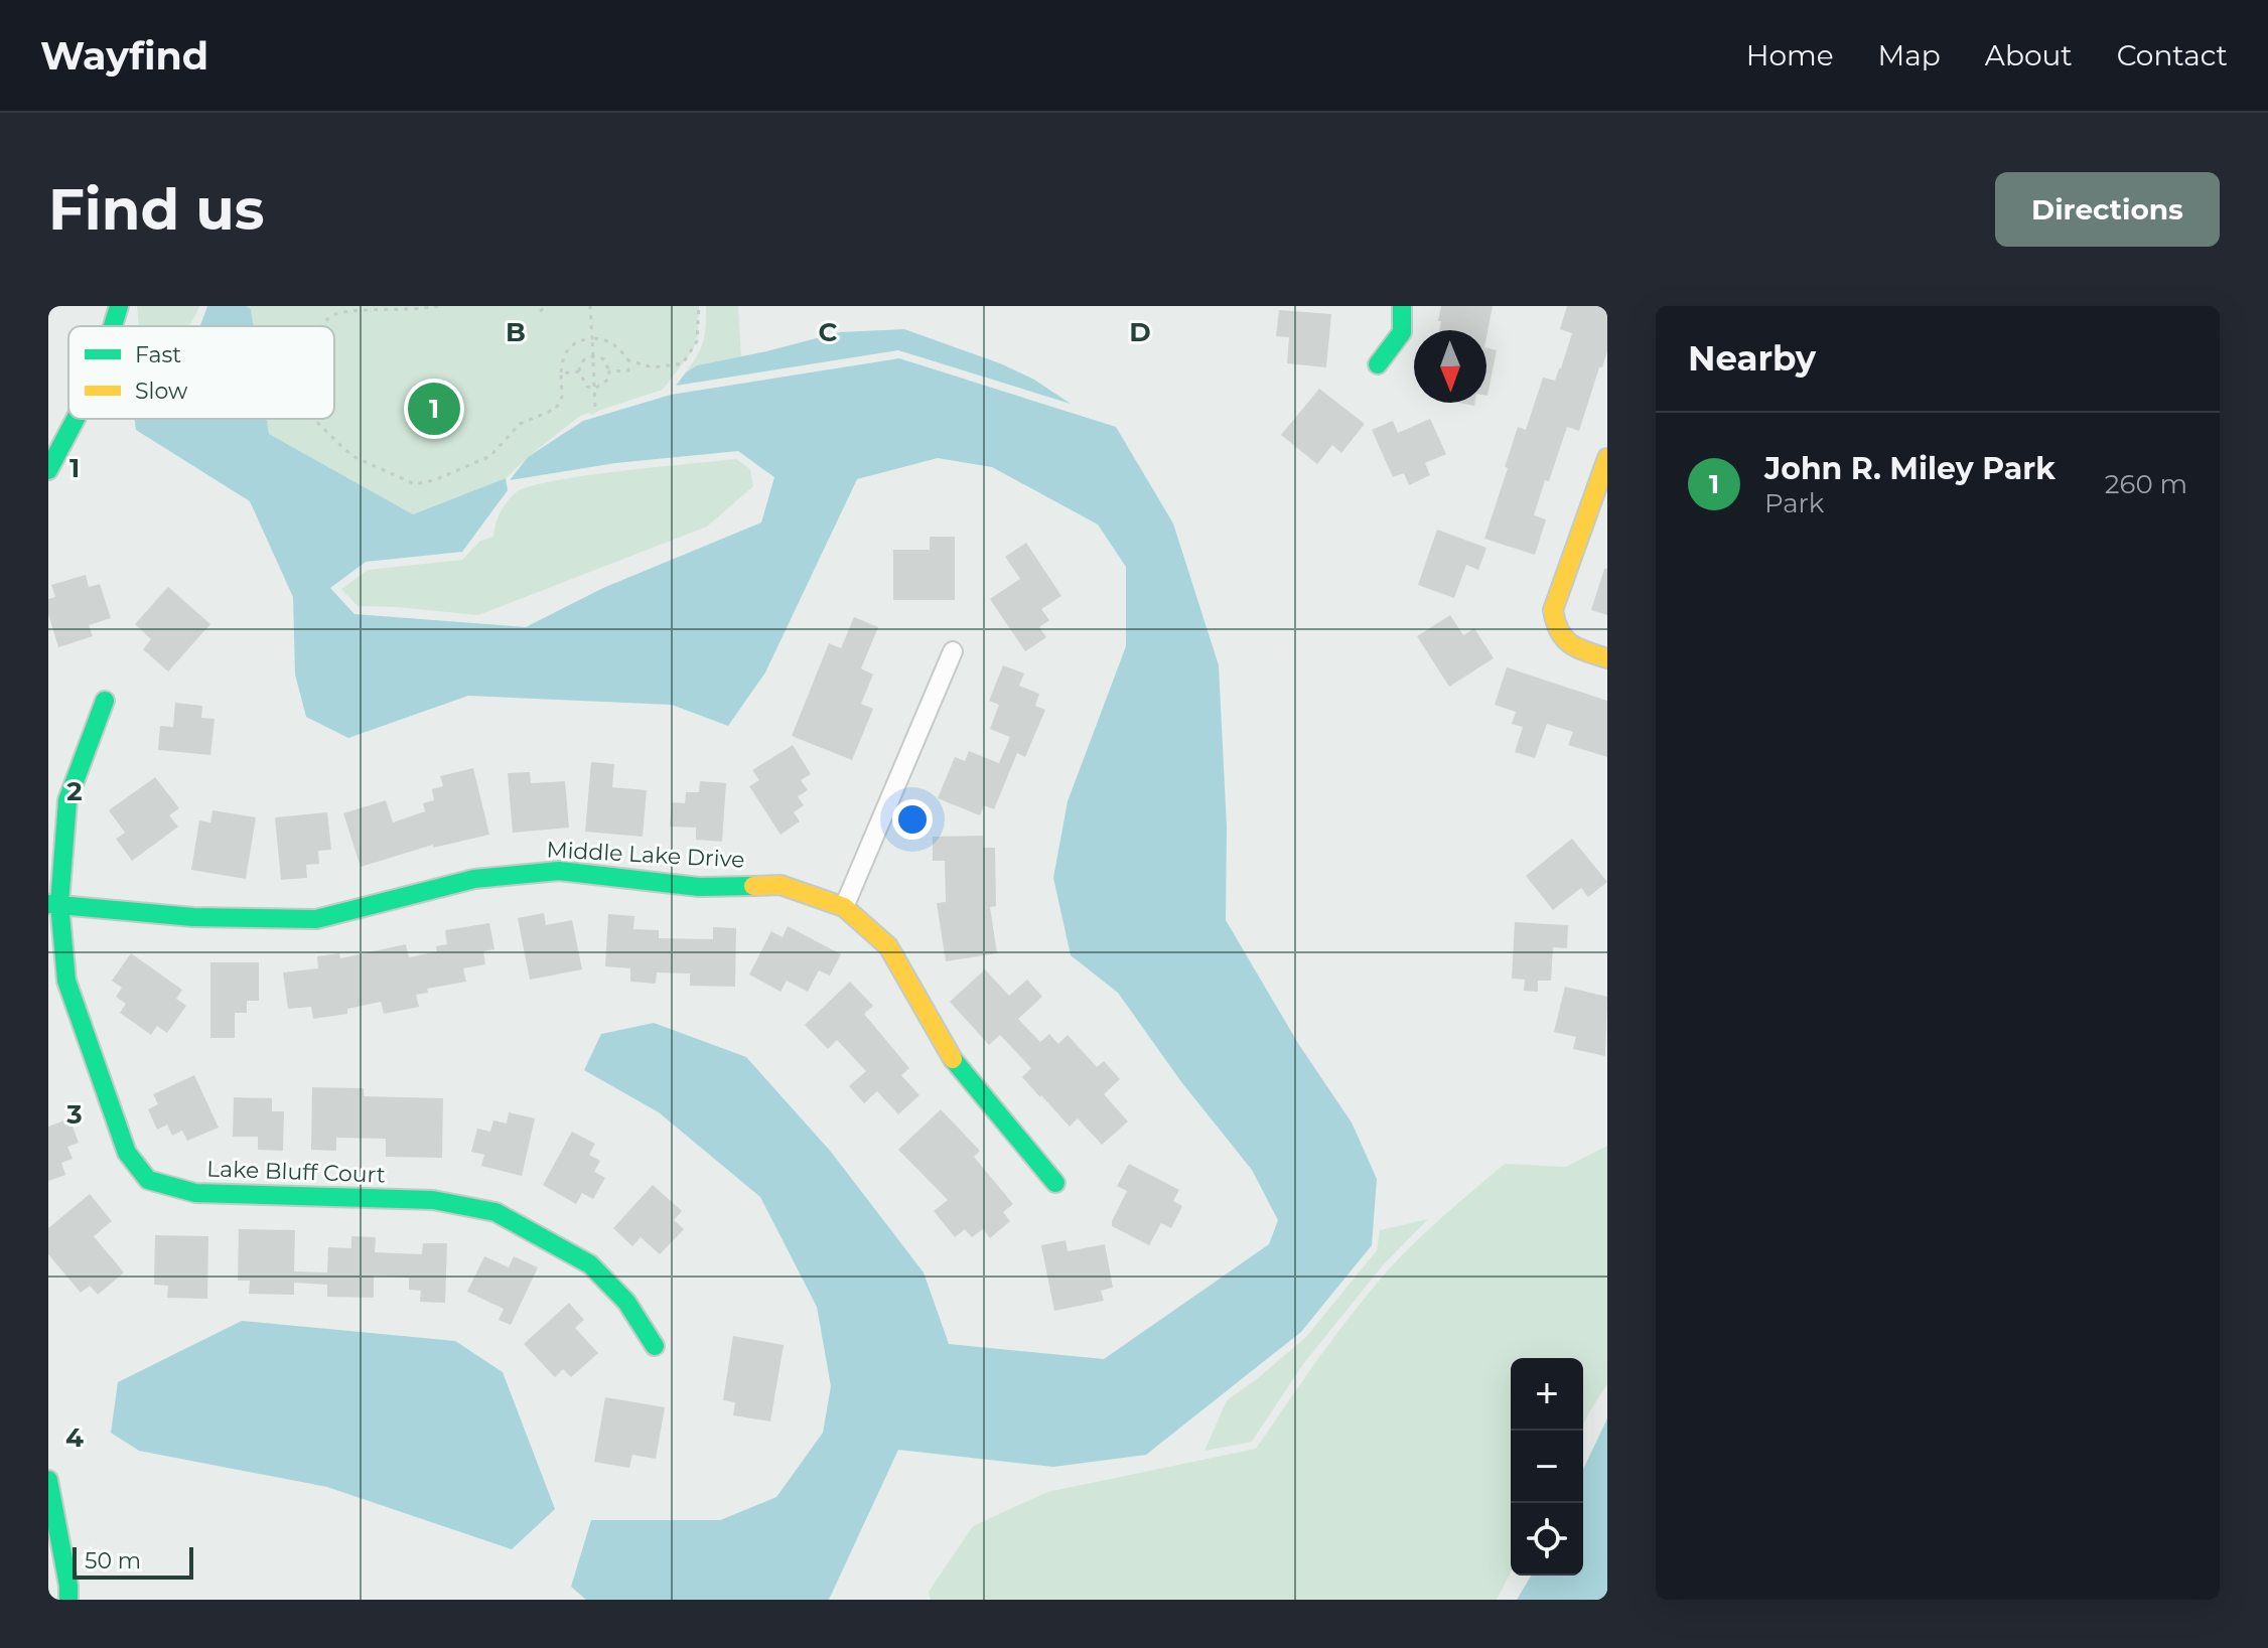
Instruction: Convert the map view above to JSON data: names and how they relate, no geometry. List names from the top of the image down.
{
  "streets": {
    "street": ["Middle Lake Drive", "Lake Bluff Court"]
  },
  "crossings": [
    ["Middle Lake Drive", "Lake Bluff Court"]
  ],
  "legend": ["Fast", "Slow"],
  "scale_bar": "50 m",
  "north": "bottom",
  "page": {
    "header": "Wayfind",
    "nav": [
      "Home",
      "Map",
      "About",
      "Contact"
    ],
    "buttons": "Directions",
    "title": "Find us",
    "heading": "Nearby",
    "pins": "1",
    "list": [
      {
        "mark": "1",
        "name": "John R. Miley Park",
        "note": "Park",
        "value": "260 m"
      }
    ],
    "map_buttons": ["+", "−"],
    "scale": "50 m"
  },
  "grid": {
    "columns": ["B", "C", "D"],
    "rows": [
      "1",
      "2",
      "3",
      "4"
    ]
  }
}
